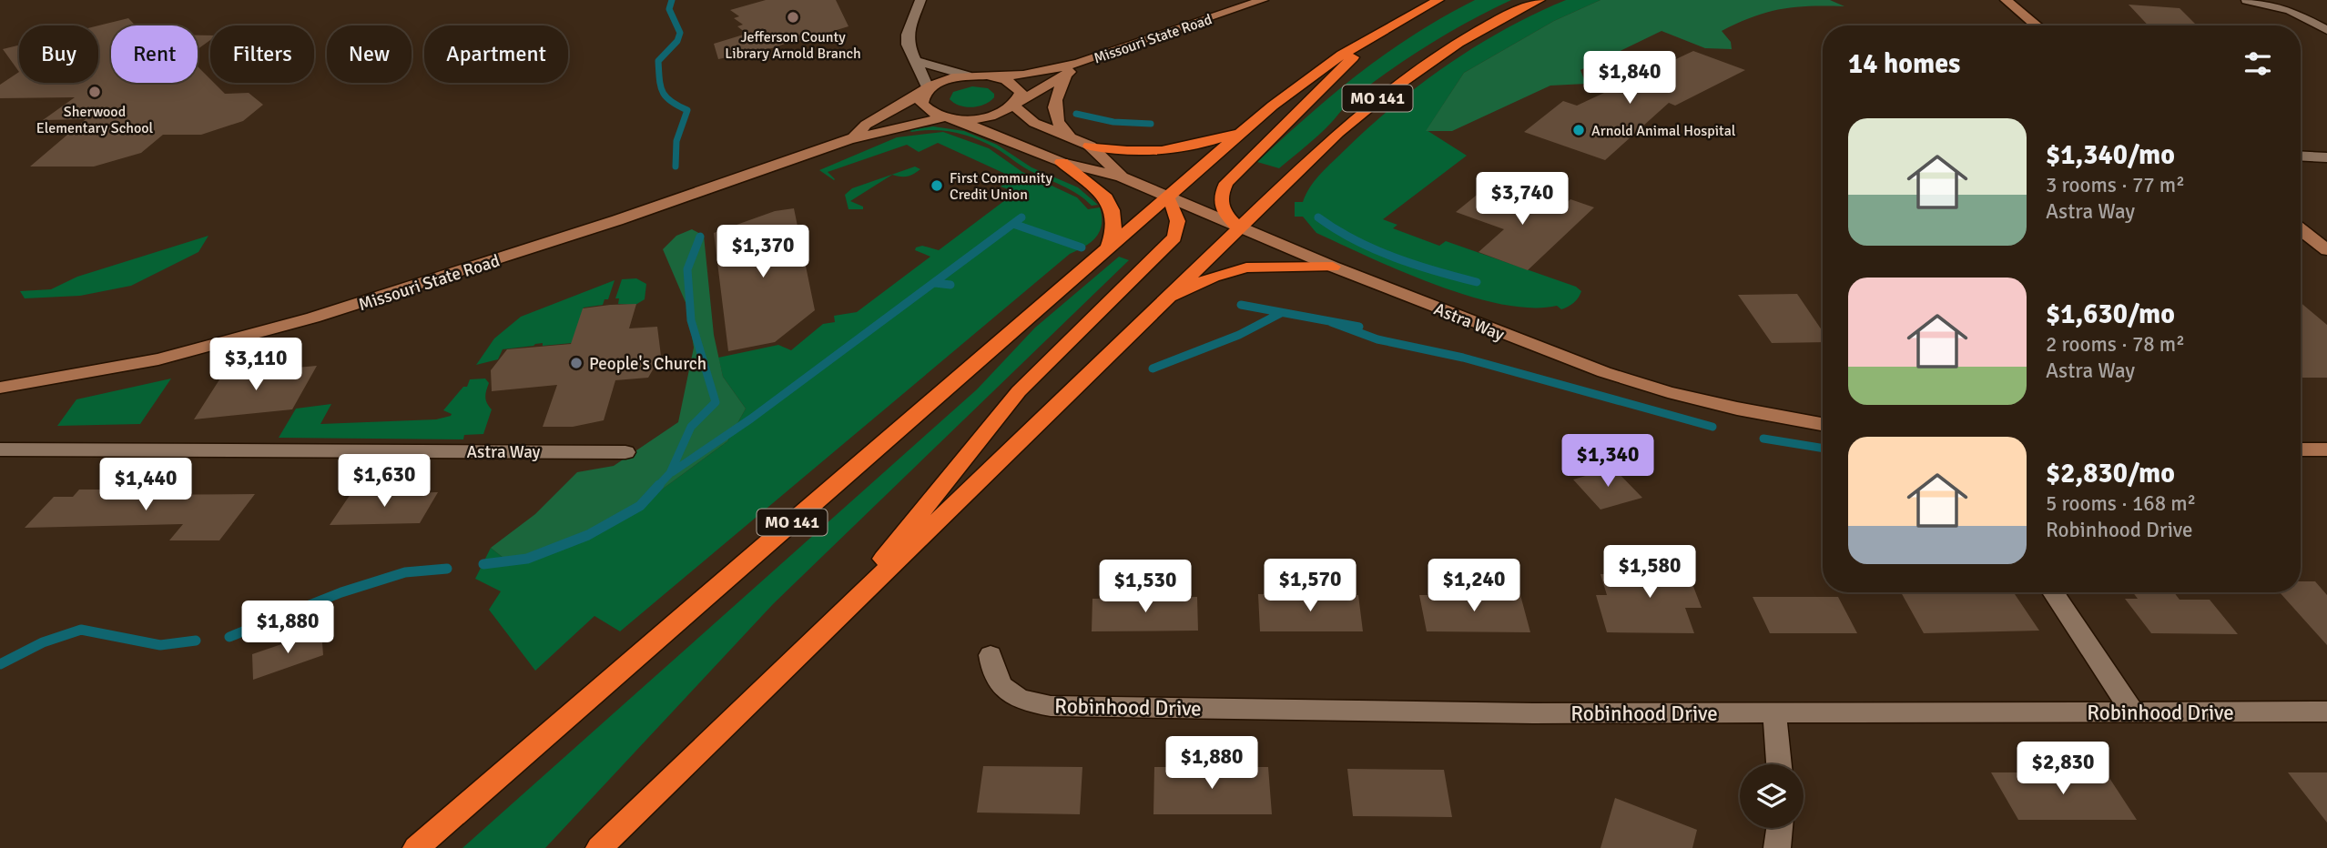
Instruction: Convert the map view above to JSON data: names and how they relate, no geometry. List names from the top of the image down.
{
  "streets": {
    "highway": ["MO 141"],
    "street": ["Missouri State Road", "Astra Way", "Robinhood Drive"]
  },
  "crossings": [
    ["Missouri State Road", "Astra Way"],
    ["MO 141", "Astra Way"]
  ],
  "places": [
    "Jefferson County Library Arnold Branch",
    "Sherwood Elementary School",
    "Arnold Animal Hospital",
    "First Community Credit Union",
    "People's Church"
  ],
  "page": {
    "chip": [
      "Buy",
      "Rent",
      "Filters",
      "New",
      "Apartment"
    ],
    "heading": "14 homes",
    "price": [
      "$1,840",
      "$3,740",
      "$1,370",
      "$3,110",
      "$1,340",
      "$1,630",
      "$1,440",
      "$1,580",
      "$1,570",
      "$1,240",
      "$1,530",
      "$1,880",
      "$1,880",
      "$2,830"
    ],
    "list": [
      {
        "name": "$1,340/mo",
        "note": "3 rooms · 77 m² · Astra Way"
      },
      {
        "name": "$1,630/mo",
        "note": "2 rooms · 78 m² · Astra Way"
      },
      {
        "name": "$2,830/mo",
        "note": "5 rooms · 168 m² · Robinhood Drive"
      }
    ]
  }
}
